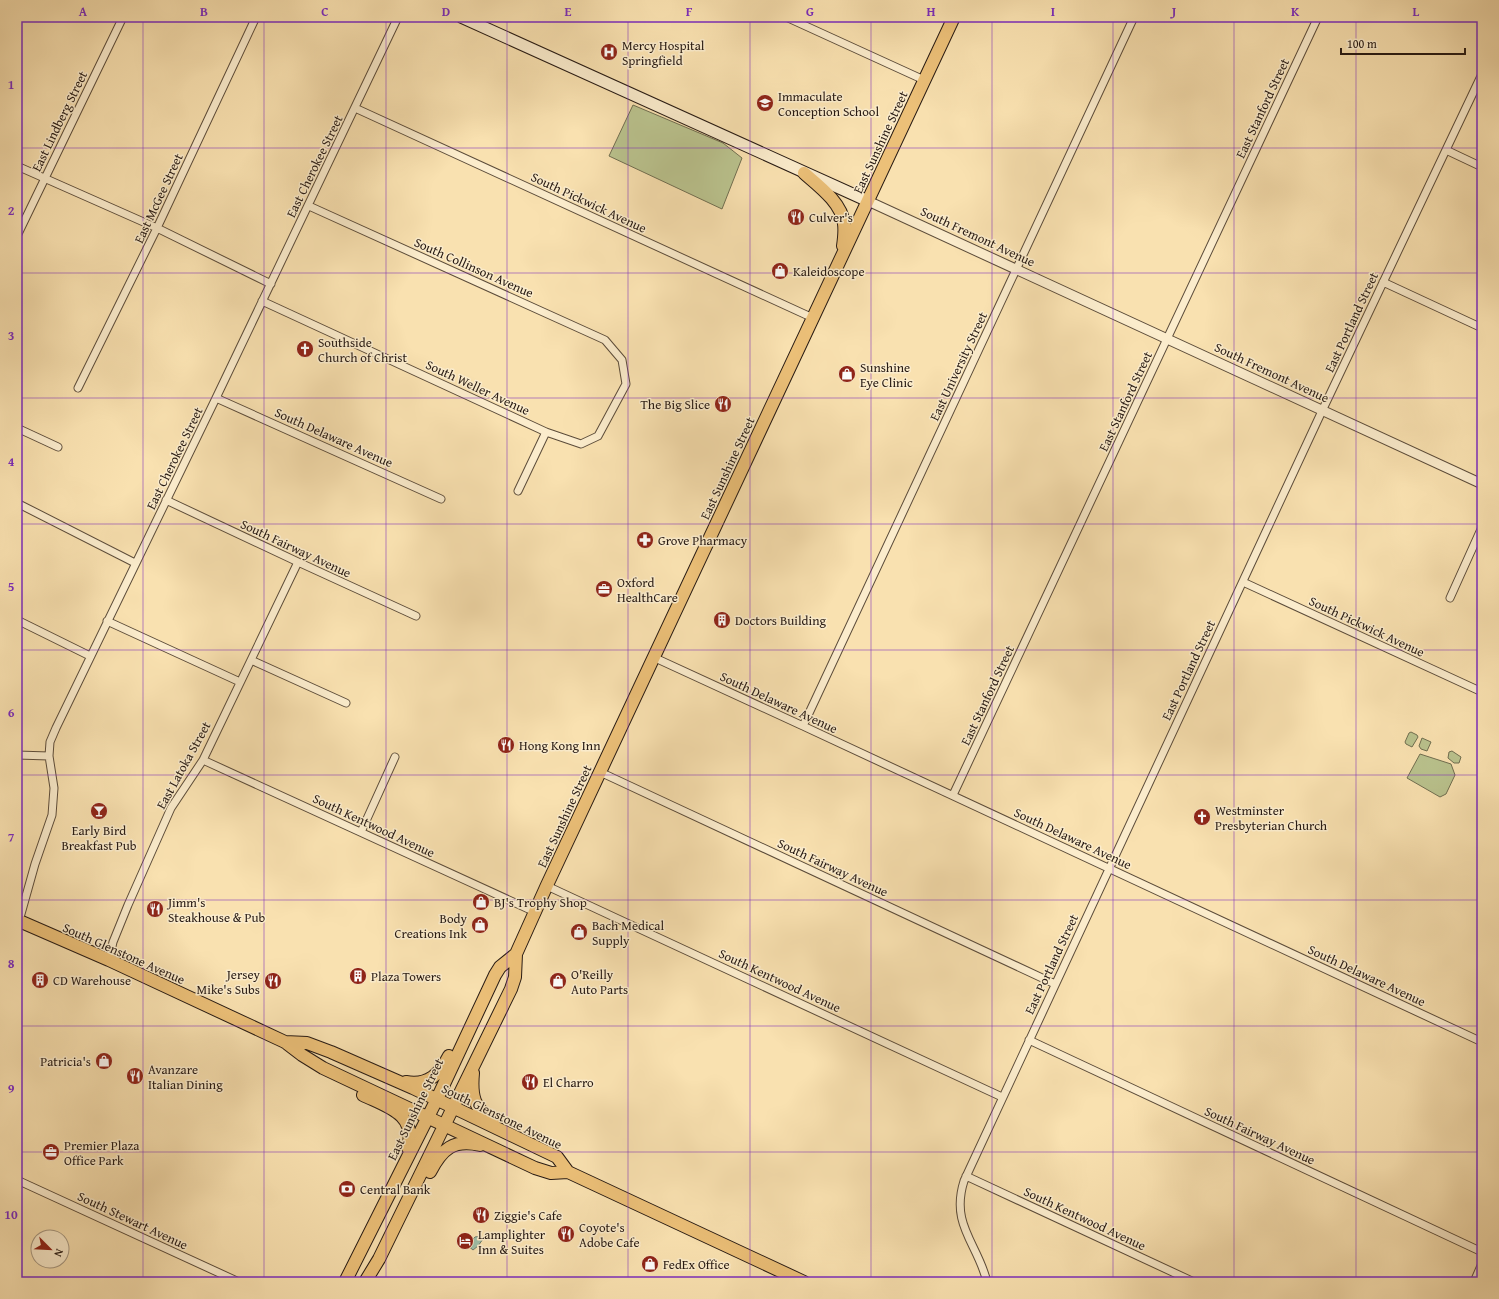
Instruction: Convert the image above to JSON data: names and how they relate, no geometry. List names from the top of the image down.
{
  "streets": {
    "main road": ["East Sunshine Street", "South Fremont Avenue", "South Glenstone Avenue"],
    "street": [
      "East Stanford Street",
      "East Lindberg Street",
      "East Cherokee Street",
      "East McGee Street",
      "South Pickwick Avenue",
      "South Collinson Avenue",
      "East Portland Street",
      "East University Street",
      "South Weller Avenue",
      "South Delaware Avenue",
      "South Fairway Avenue",
      "East Latoka Street",
      "South Kentwood Avenue",
      "South Stewart Avenue"
    ]
  },
  "crossings": [
    ["East Stanford Street", "South Fremont Avenue"],
    ["East Stanford Street", "South Delaware Avenue"],
    ["East Sunshine Street", "South Pickwick Avenue"],
    ["East Sunshine Street", "South Fremont Avenue"],
    ["East Sunshine Street", "South Delaware Avenue"],
    ["East Sunshine Street", "South Fairway Avenue"],
    ["East Sunshine Street", "South Kentwood Avenue"],
    ["East Sunshine Street", "South Glenstone Avenue"],
    ["East Cherokee Street", "South Pickwick Avenue"],
    ["East Cherokee Street", "South Collinson Avenue"],
    ["East Cherokee Street", "South Weller Avenue"],
    ["East Cherokee Street", "South Delaware Avenue"],
    ["East Cherokee Street", "South Fairway Avenue"],
    ["East Cherokee Street", "South Glenstone Avenue"],
    ["South Pickwick Avenue", "East Portland Street"],
    ["South Fremont Avenue", "East Portland Street"],
    ["South Fremont Avenue", "East University Street"],
    ["South Collinson Avenue", "South Weller Avenue"],
    ["East Portland Street", "South Delaware Avenue"],
    ["East Portland Street", "South Fairway Avenue"],
    ["East Portland Street", "South Kentwood Avenue"],
    ["East University Street", "South Delaware Avenue"],
    ["South Fairway Avenue", "East Latoka Street"],
    ["East Latoka Street", "South Kentwood Avenue"],
    ["East Latoka Street", "South Glenstone Avenue"]
  ],
  "places": {
    "hospital": ["Mercy Hospital Springfield"],
    "school or university": ["Immaculate Conception School"],
    "restaurant": [
      "Culver's",
      "The Big Slice",
      "Hong Kong Inn",
      "Jimm's Steakhouse & Pub",
      "Jersey Mike's Subs",
      "Avanzare Italian Dining",
      "El Charro",
      "Ziggie's Cafe",
      "Coyote's Adobe Cafe"
    ],
    "shop": [
      "Kaleidoscope",
      "Sunshine Eye Clinic",
      "BJ's Trophy Shop",
      "Body Creations Ink",
      "Bach Medical Supply",
      "O'Reilly Auto Parts",
      "Patricia's",
      "FedEx Office"
    ],
    "church": ["Southside Church of Christ", "Westminster Presbyterian Church"],
    "pharmacy": ["Grove Pharmacy"],
    "office": ["Oxford HealthCare", "Premier Plaza Office Park"],
    "building": ["Doctors Building", "Plaza Towers", "CD Warehouse"],
    "bar": ["Early Bird Breakfast Pub"],
    "bank": ["Central Bank"],
    "hotel": ["Lamplighter Inn & Suites"]
  },
  "scale_bar": "100 m",
  "north": "bottom right",
  "grid": {
    "columns": [
      "A",
      "B",
      "C",
      "D",
      "E",
      "F",
      "G",
      "H",
      "I",
      "J",
      "K",
      "L"
    ],
    "rows": [
      "1",
      "2",
      "3",
      "4",
      "5",
      "6",
      "7",
      "8",
      "9",
      "10"
    ]
  }
}
